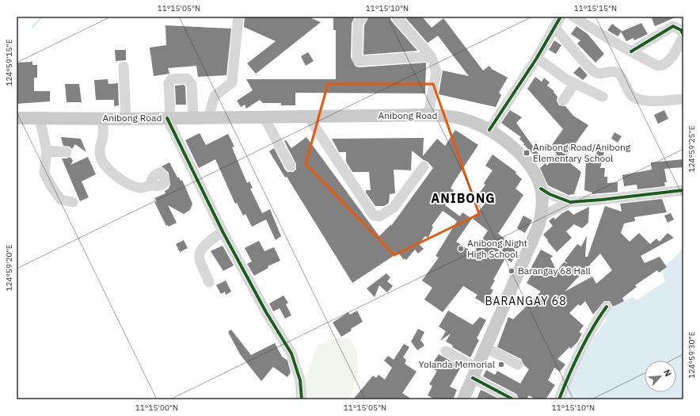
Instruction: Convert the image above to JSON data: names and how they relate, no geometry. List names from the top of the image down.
{
  "streets": {
    "main road": ["Anibong Road"]
  },
  "districts": ["ANIBONG", "BARANGAY 68"],
  "places": {
    "transit": ["Anibong Road/Anibong Elementary School"],
    "other": ["Anibong Night High School", "Barangay 68 Hall", "Yolanda Memorial"]
  },
  "north": "top right",
  "coordinates": [
    "11°15'05\"N",
    "11°15'10\"N",
    "11°15'15\"N",
    "124°59'15\"E",
    "124°59'25\"E",
    "124°59'20\"E",
    "124°59'30\"E",
    "11°15'00\"N"
  ]
}
